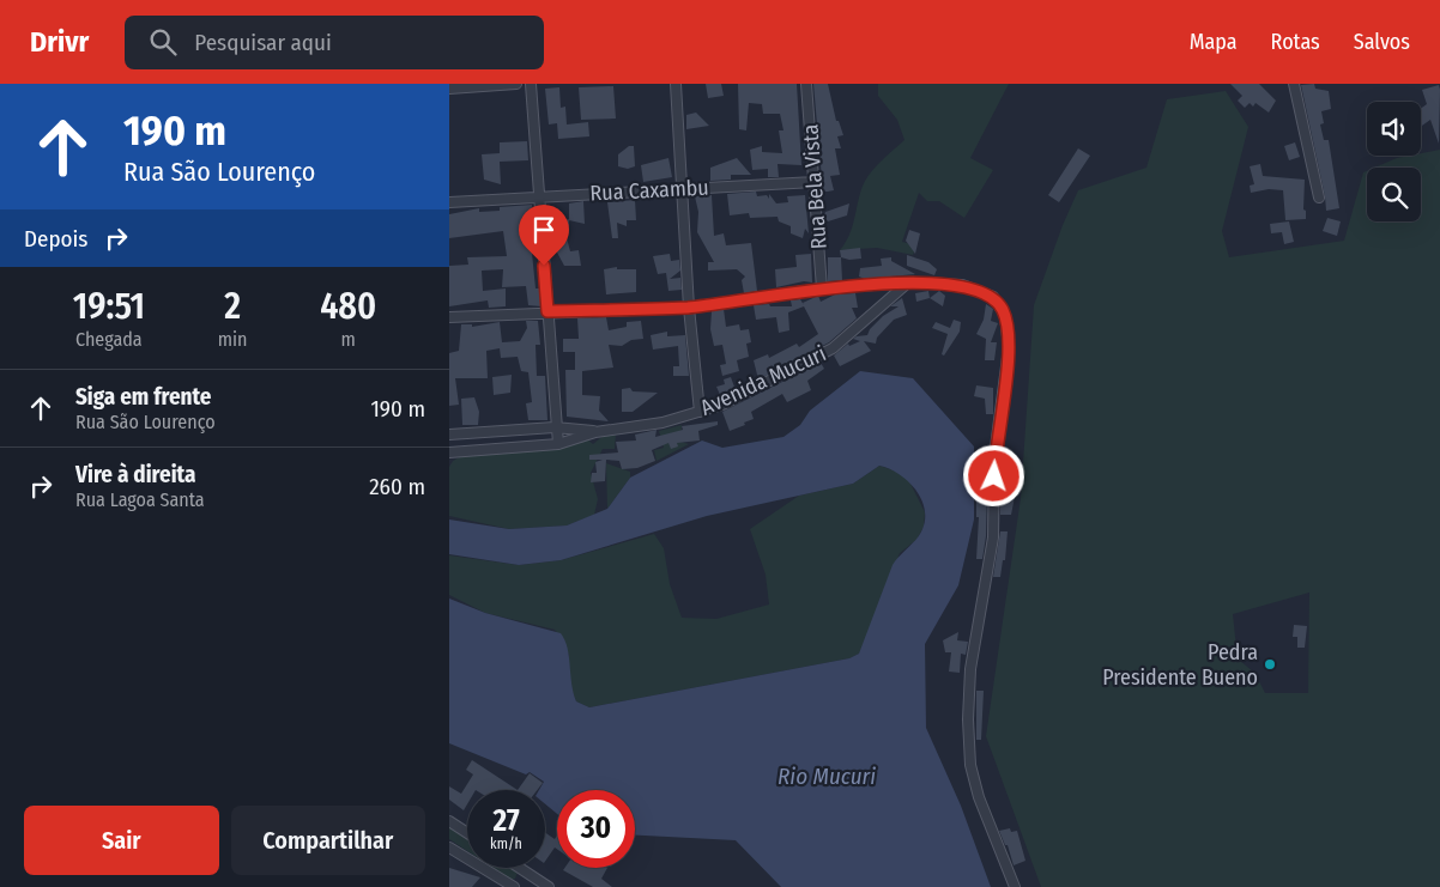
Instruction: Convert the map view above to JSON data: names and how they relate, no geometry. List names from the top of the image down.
{
  "streets": {
    "street": ["Rua Bela Vista", "Rua Caxambu", "Avenida Mucuri"]
  },
  "crossings": [
    ["Rua Bela Vista", "Rua Caxambu"]
  ],
  "water": ["Rio Mucuri"],
  "places": ["Pedra Presidente Bueno"],
  "page": {
    "header": "Drivr",
    "search": "Pesquisar aqui",
    "nav": ["Mapa", "Rotas", "Salvos"],
    "turn": ["190 m", "Rua São Lourenço"],
    "then": "Depois",
    "eta": [
      "19:51",
      "Chegada",
      "2",
      "min",
      "480",
      "m"
    ],
    "list": [
      {
        "name": "Siga em frente",
        "note": "Rua São Lourenço",
        "value": "190 m"
      },
      {
        "name": "Vire à direita",
        "note": "Rua Lagoa Santa",
        "value": "260 m"
      }
    ],
    "speed": "27 km/h",
    "limit": "30",
    "buttons": ["Sair", "Compartilhar"]
  }
}
